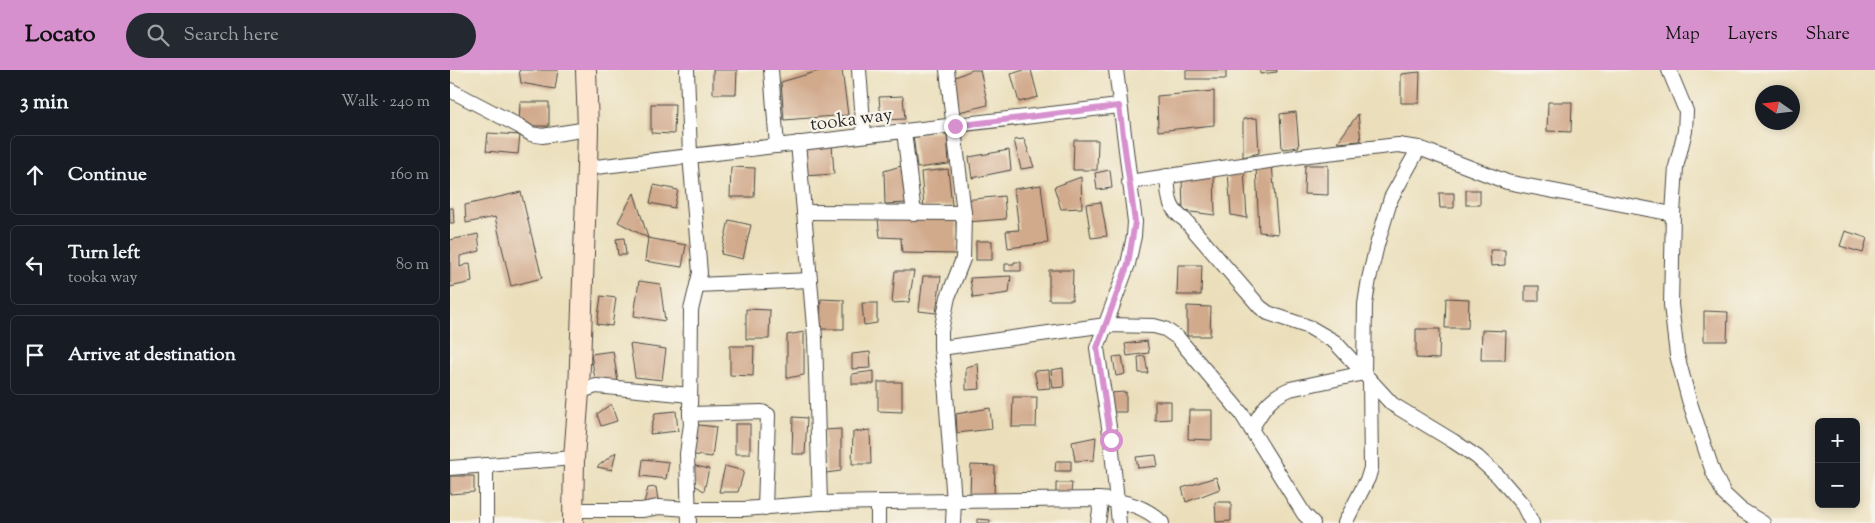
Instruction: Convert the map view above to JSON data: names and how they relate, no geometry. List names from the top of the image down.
{
  "streets": {
    "street": ["tooka way"]
  },
  "north": "left",
  "page": {
    "header": "Locato",
    "search": "Search here",
    "nav": ["Map", "Layers", "Share"],
    "heading": ["3 min", "Walk · 240 m"],
    "list": [
      ["Continue", "160 m"],
      ["Turn left", "tooka way", "80 m"],
      "Arrive at destination"
    ],
    "map_buttons": ["+", "−"]
  }
}
